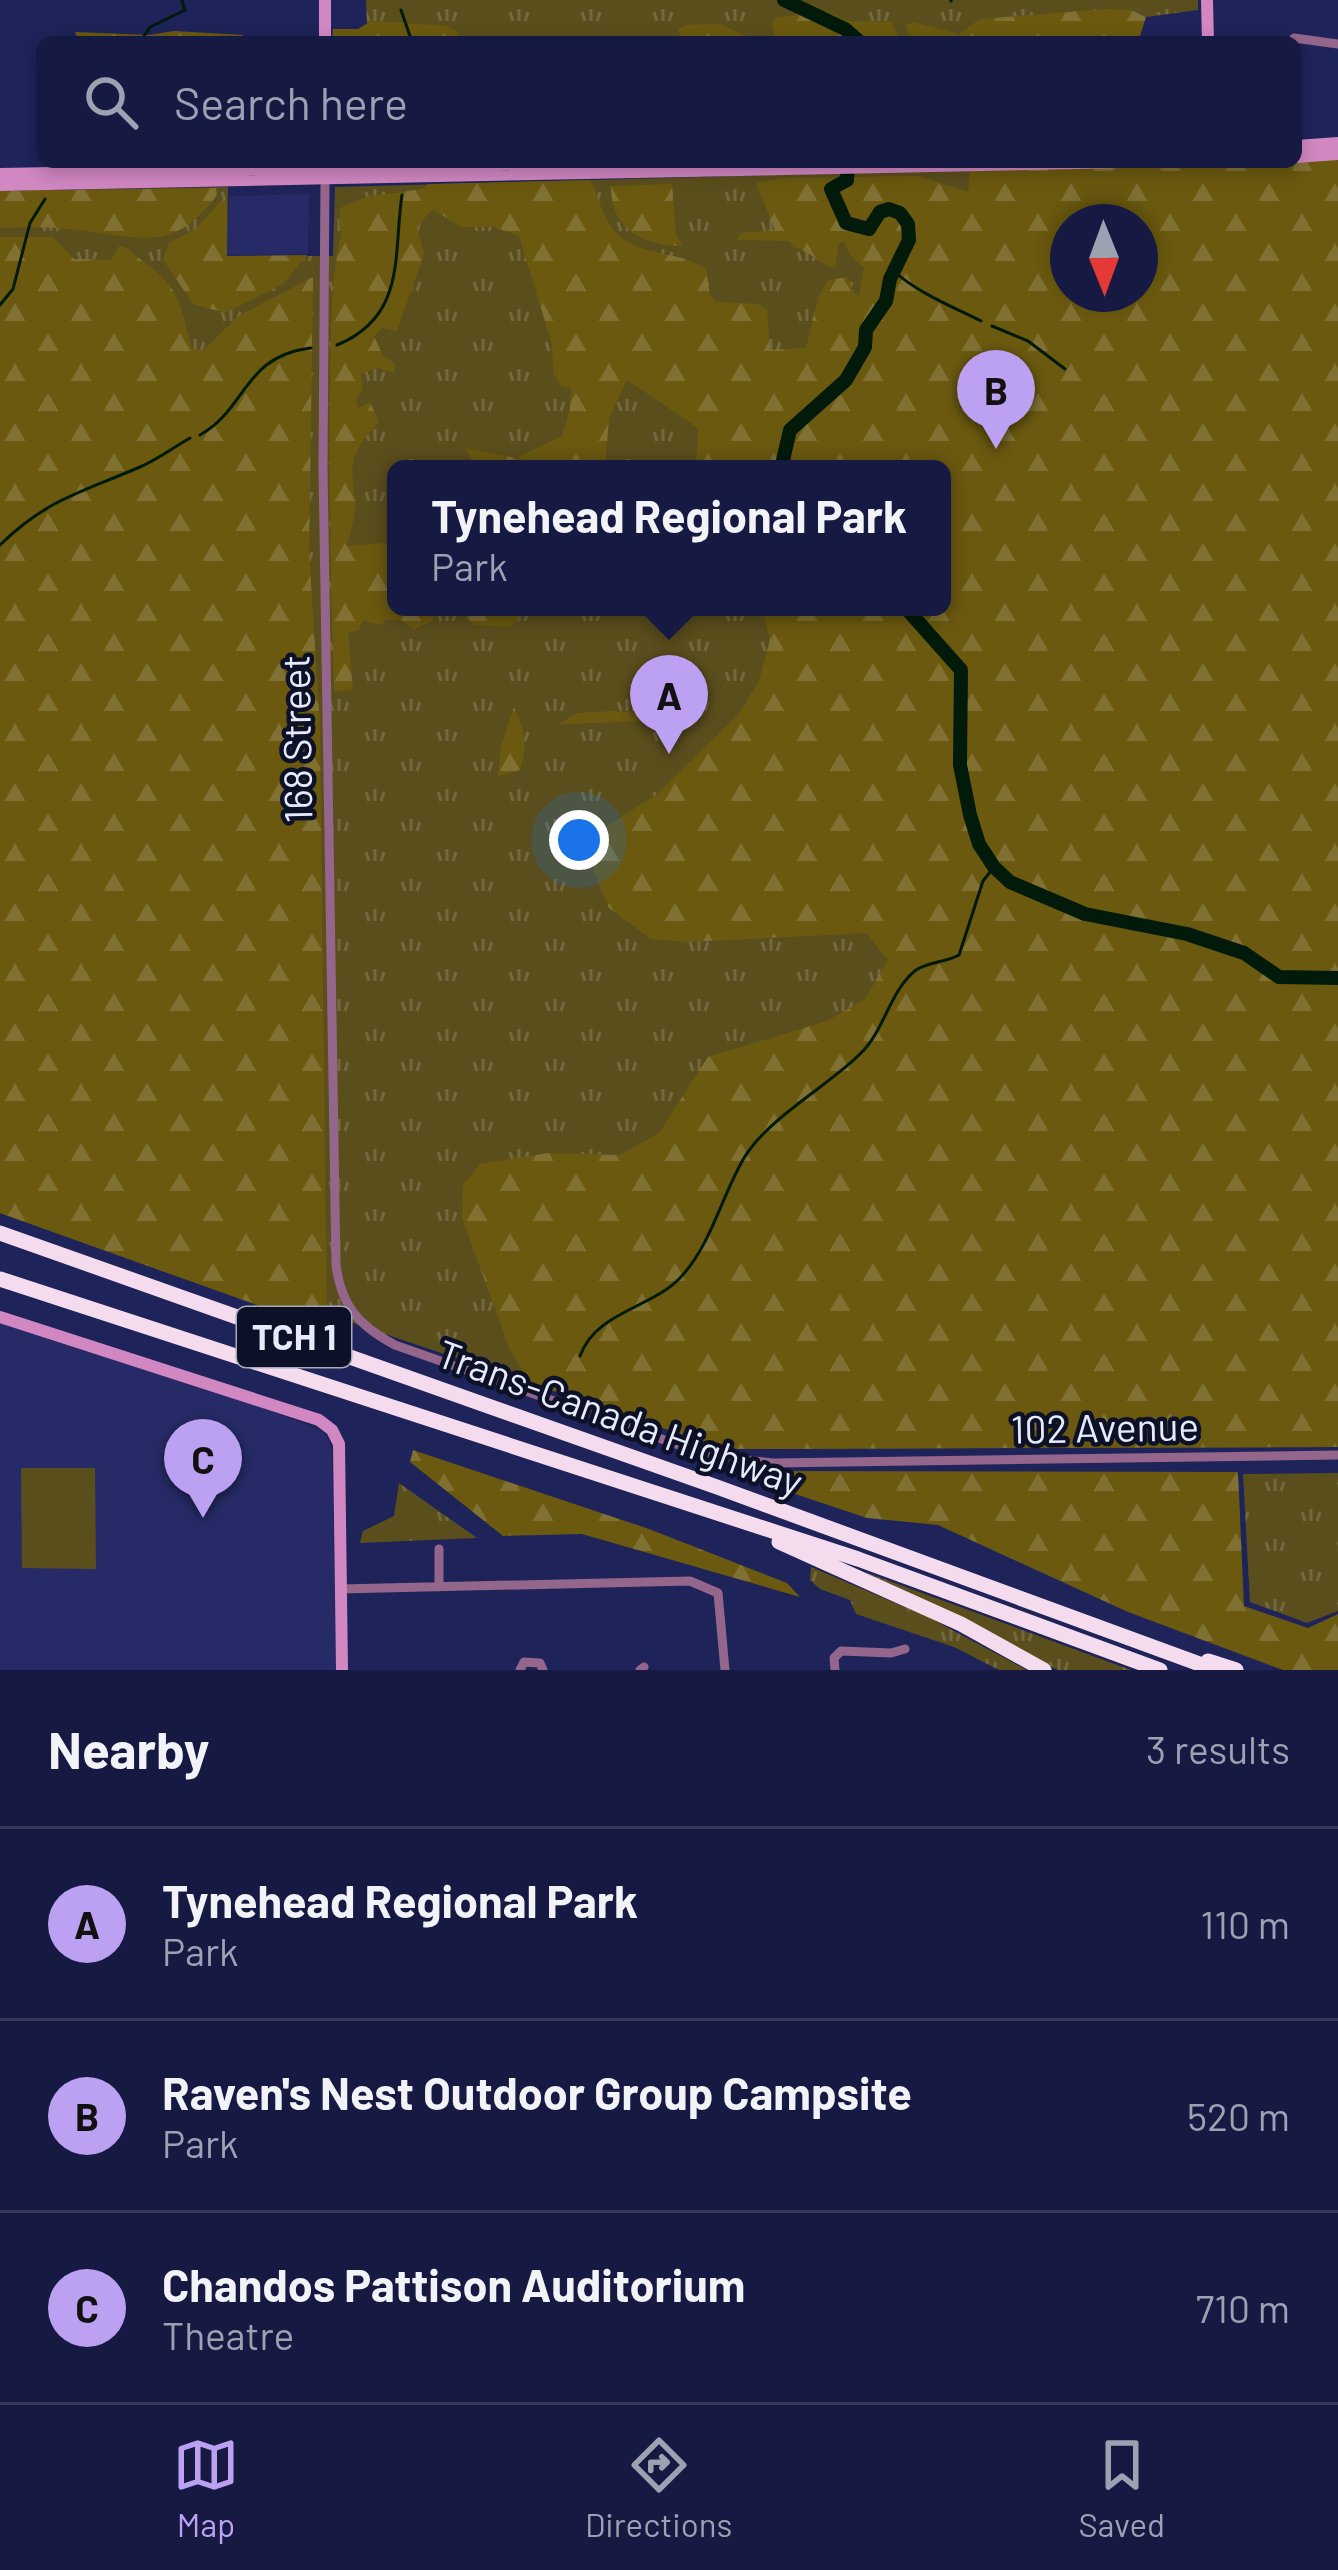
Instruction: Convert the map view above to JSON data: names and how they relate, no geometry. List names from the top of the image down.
{
  "streets": {
    "highway": ["TCH 1", "Trans-Canada Highway"],
    "street": ["168 Street", "102 Avenue"]
  },
  "crossings": [
    ["168 Street", "102 Avenue"]
  ],
  "north": "bottom",
  "page": {
    "search": "Search here",
    "pins": ["B", "A", "C"],
    "popup": ["Tynehead Regional Park", "Park"],
    "heading": ["Nearby", "3 results"],
    "list": [
      {
        "mark": "A",
        "name": "Tynehead Regional Park",
        "note": "Park",
        "value": "110 m"
      },
      {
        "mark": "B",
        "name": "Raven's Nest Outdoor Group Campsite",
        "note": "Park",
        "value": "520 m"
      },
      {
        "mark": "C",
        "name": "Chandos Pattison Auditorium",
        "note": "Theatre",
        "value": "710 m"
      }
    ],
    "nav": ["Map", "Directions", "Saved"]
  }
}
